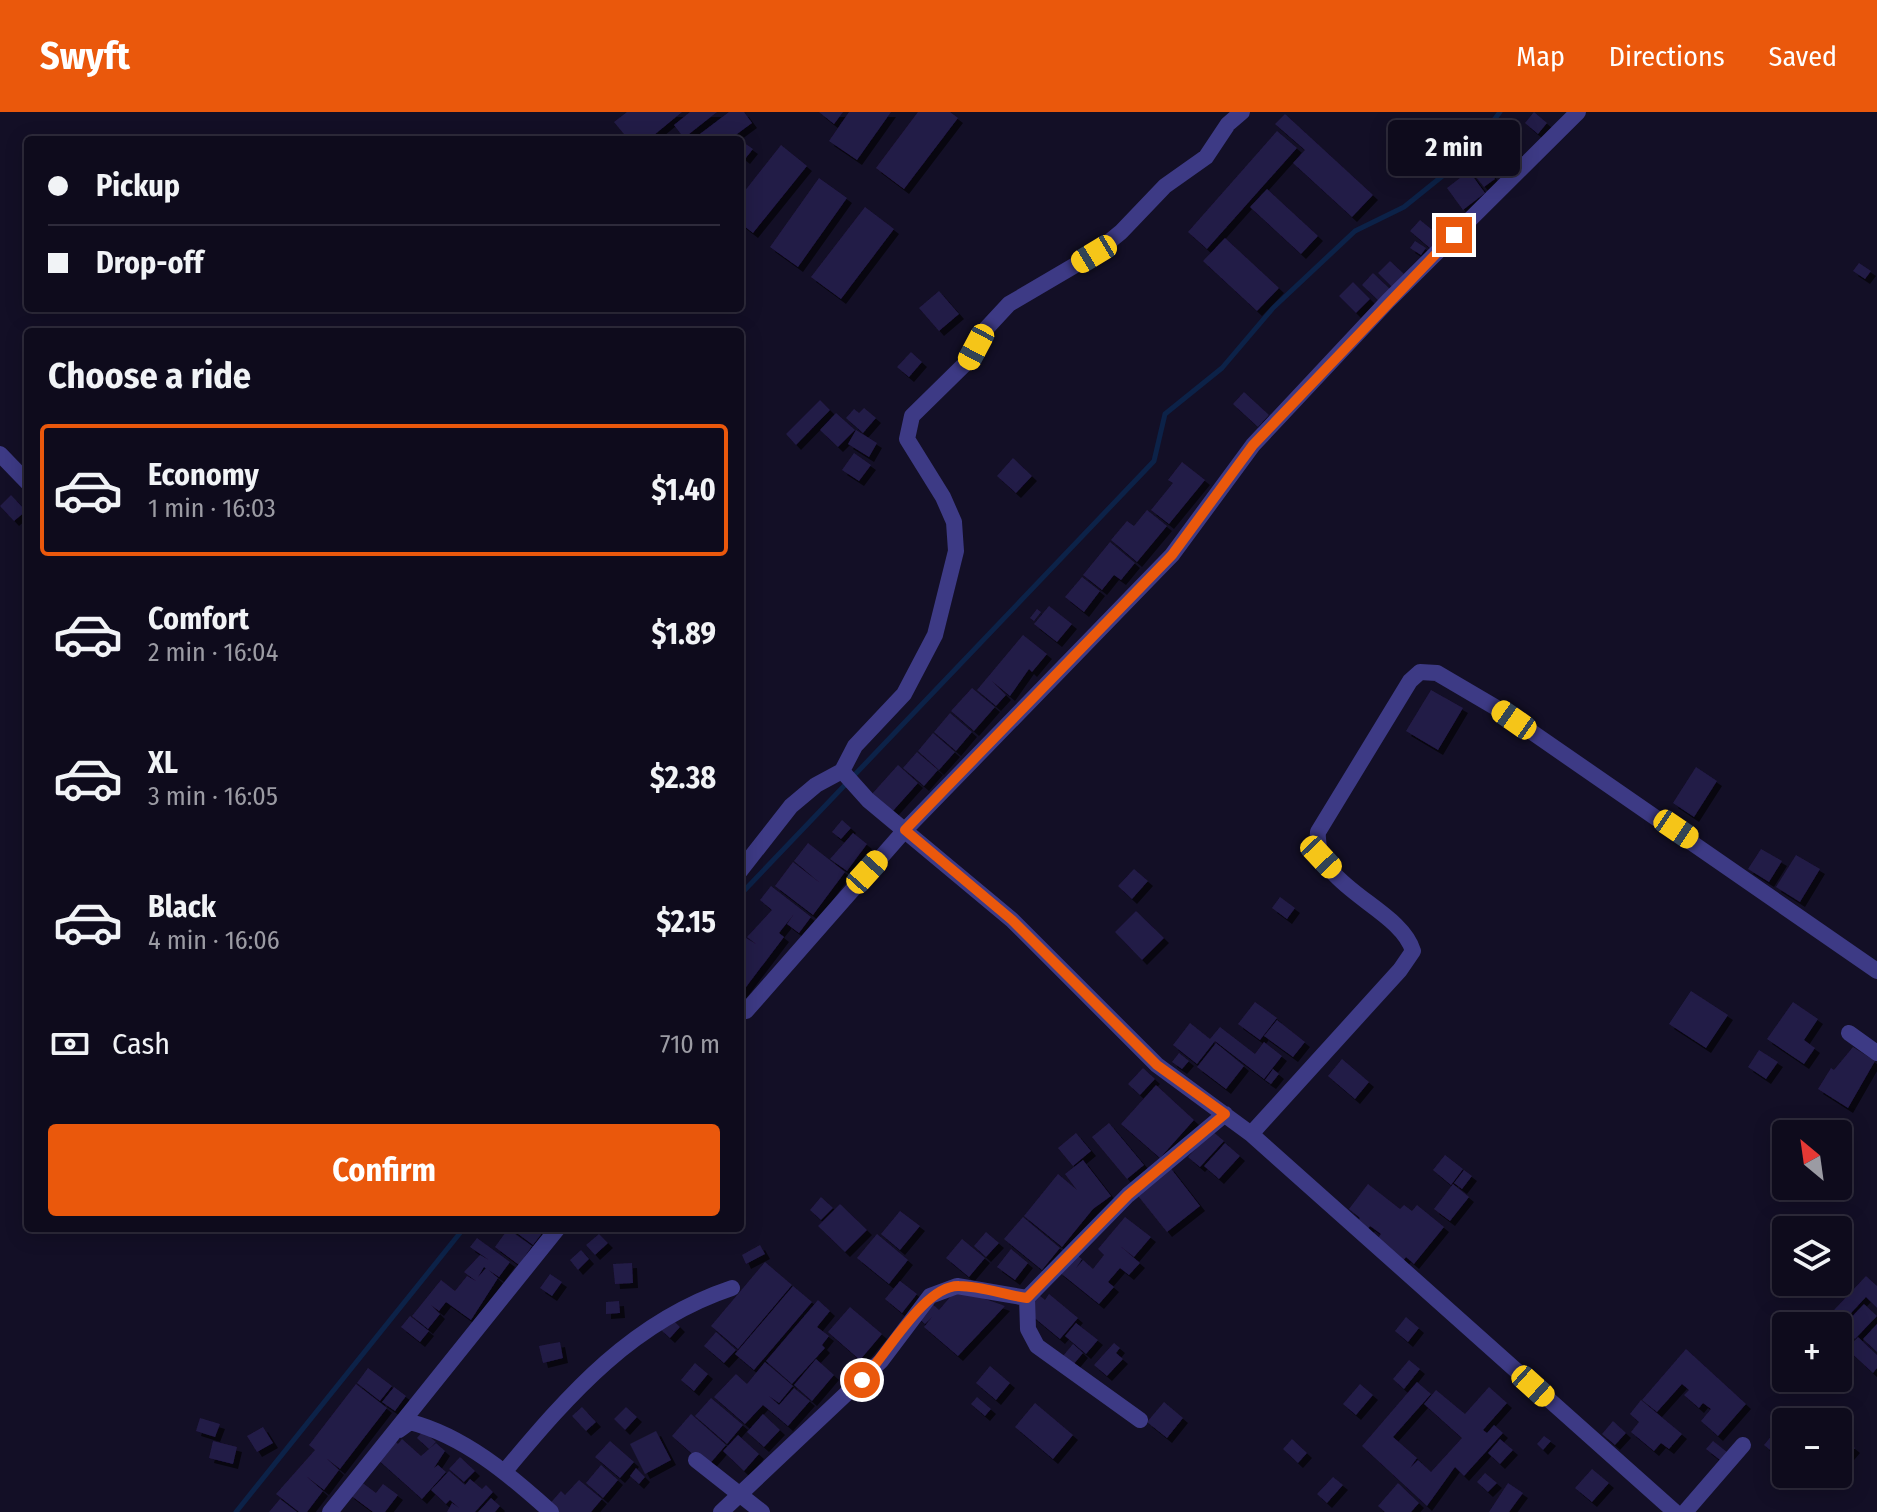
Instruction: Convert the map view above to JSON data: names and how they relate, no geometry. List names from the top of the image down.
{
  "north": "top left",
  "page": {
    "header": "Swyft",
    "nav": ["Map", "Directions", "Saved"],
    "bubble": "2 min",
    "banner": ["Pickup", "Drop-off"],
    "heading": "Choose a ride",
    "list": [
      {
        "name": "Economy",
        "note": "1 min · 16:03",
        "value": "$1.40"
      },
      {
        "name": "Comfort",
        "note": "2 min · 16:04",
        "value": "$1.89"
      },
      {
        "name": "XL",
        "note": "3 min · 16:05",
        "value": "$2.38"
      },
      {
        "name": "Black",
        "note": "4 min · 16:06",
        "value": "$2.15"
      }
    ],
    "pay": ["Cash", "710 m"],
    "buttons": "Confirm",
    "map_buttons": ["+", "−"]
  }
}
